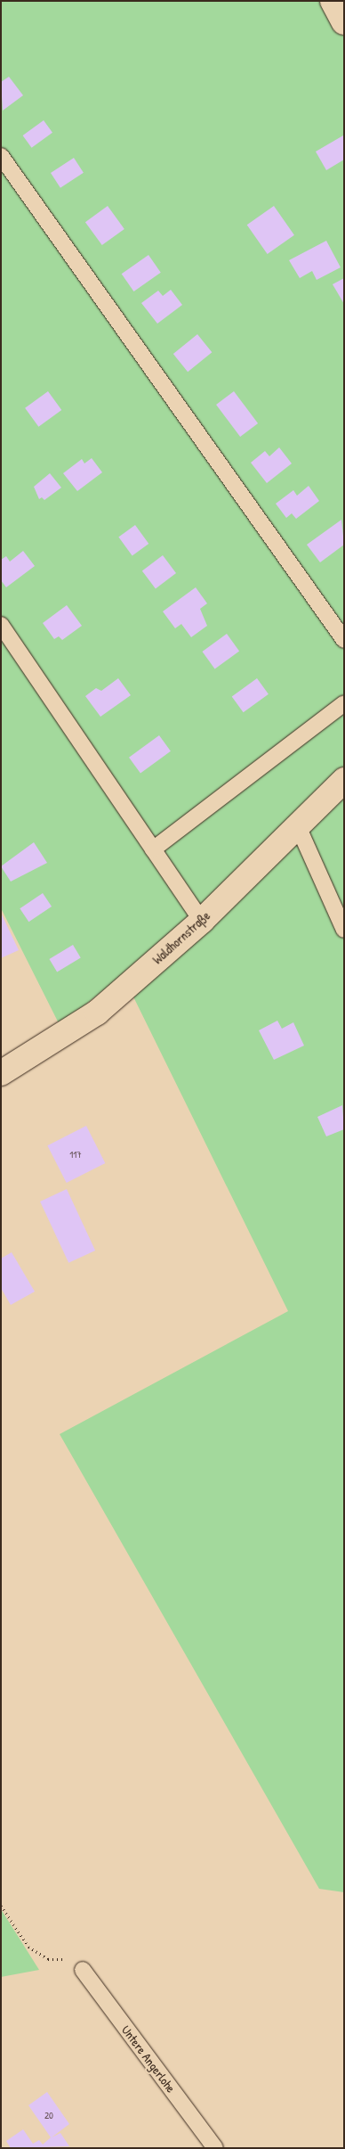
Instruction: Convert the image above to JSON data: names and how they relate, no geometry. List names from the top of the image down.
{
  "streets": {
    "street": ["Waldhornstraße"],
    "lane": ["Untere Angerlohe"]
  },
  "house_numbers": ["117", "20"]
}
